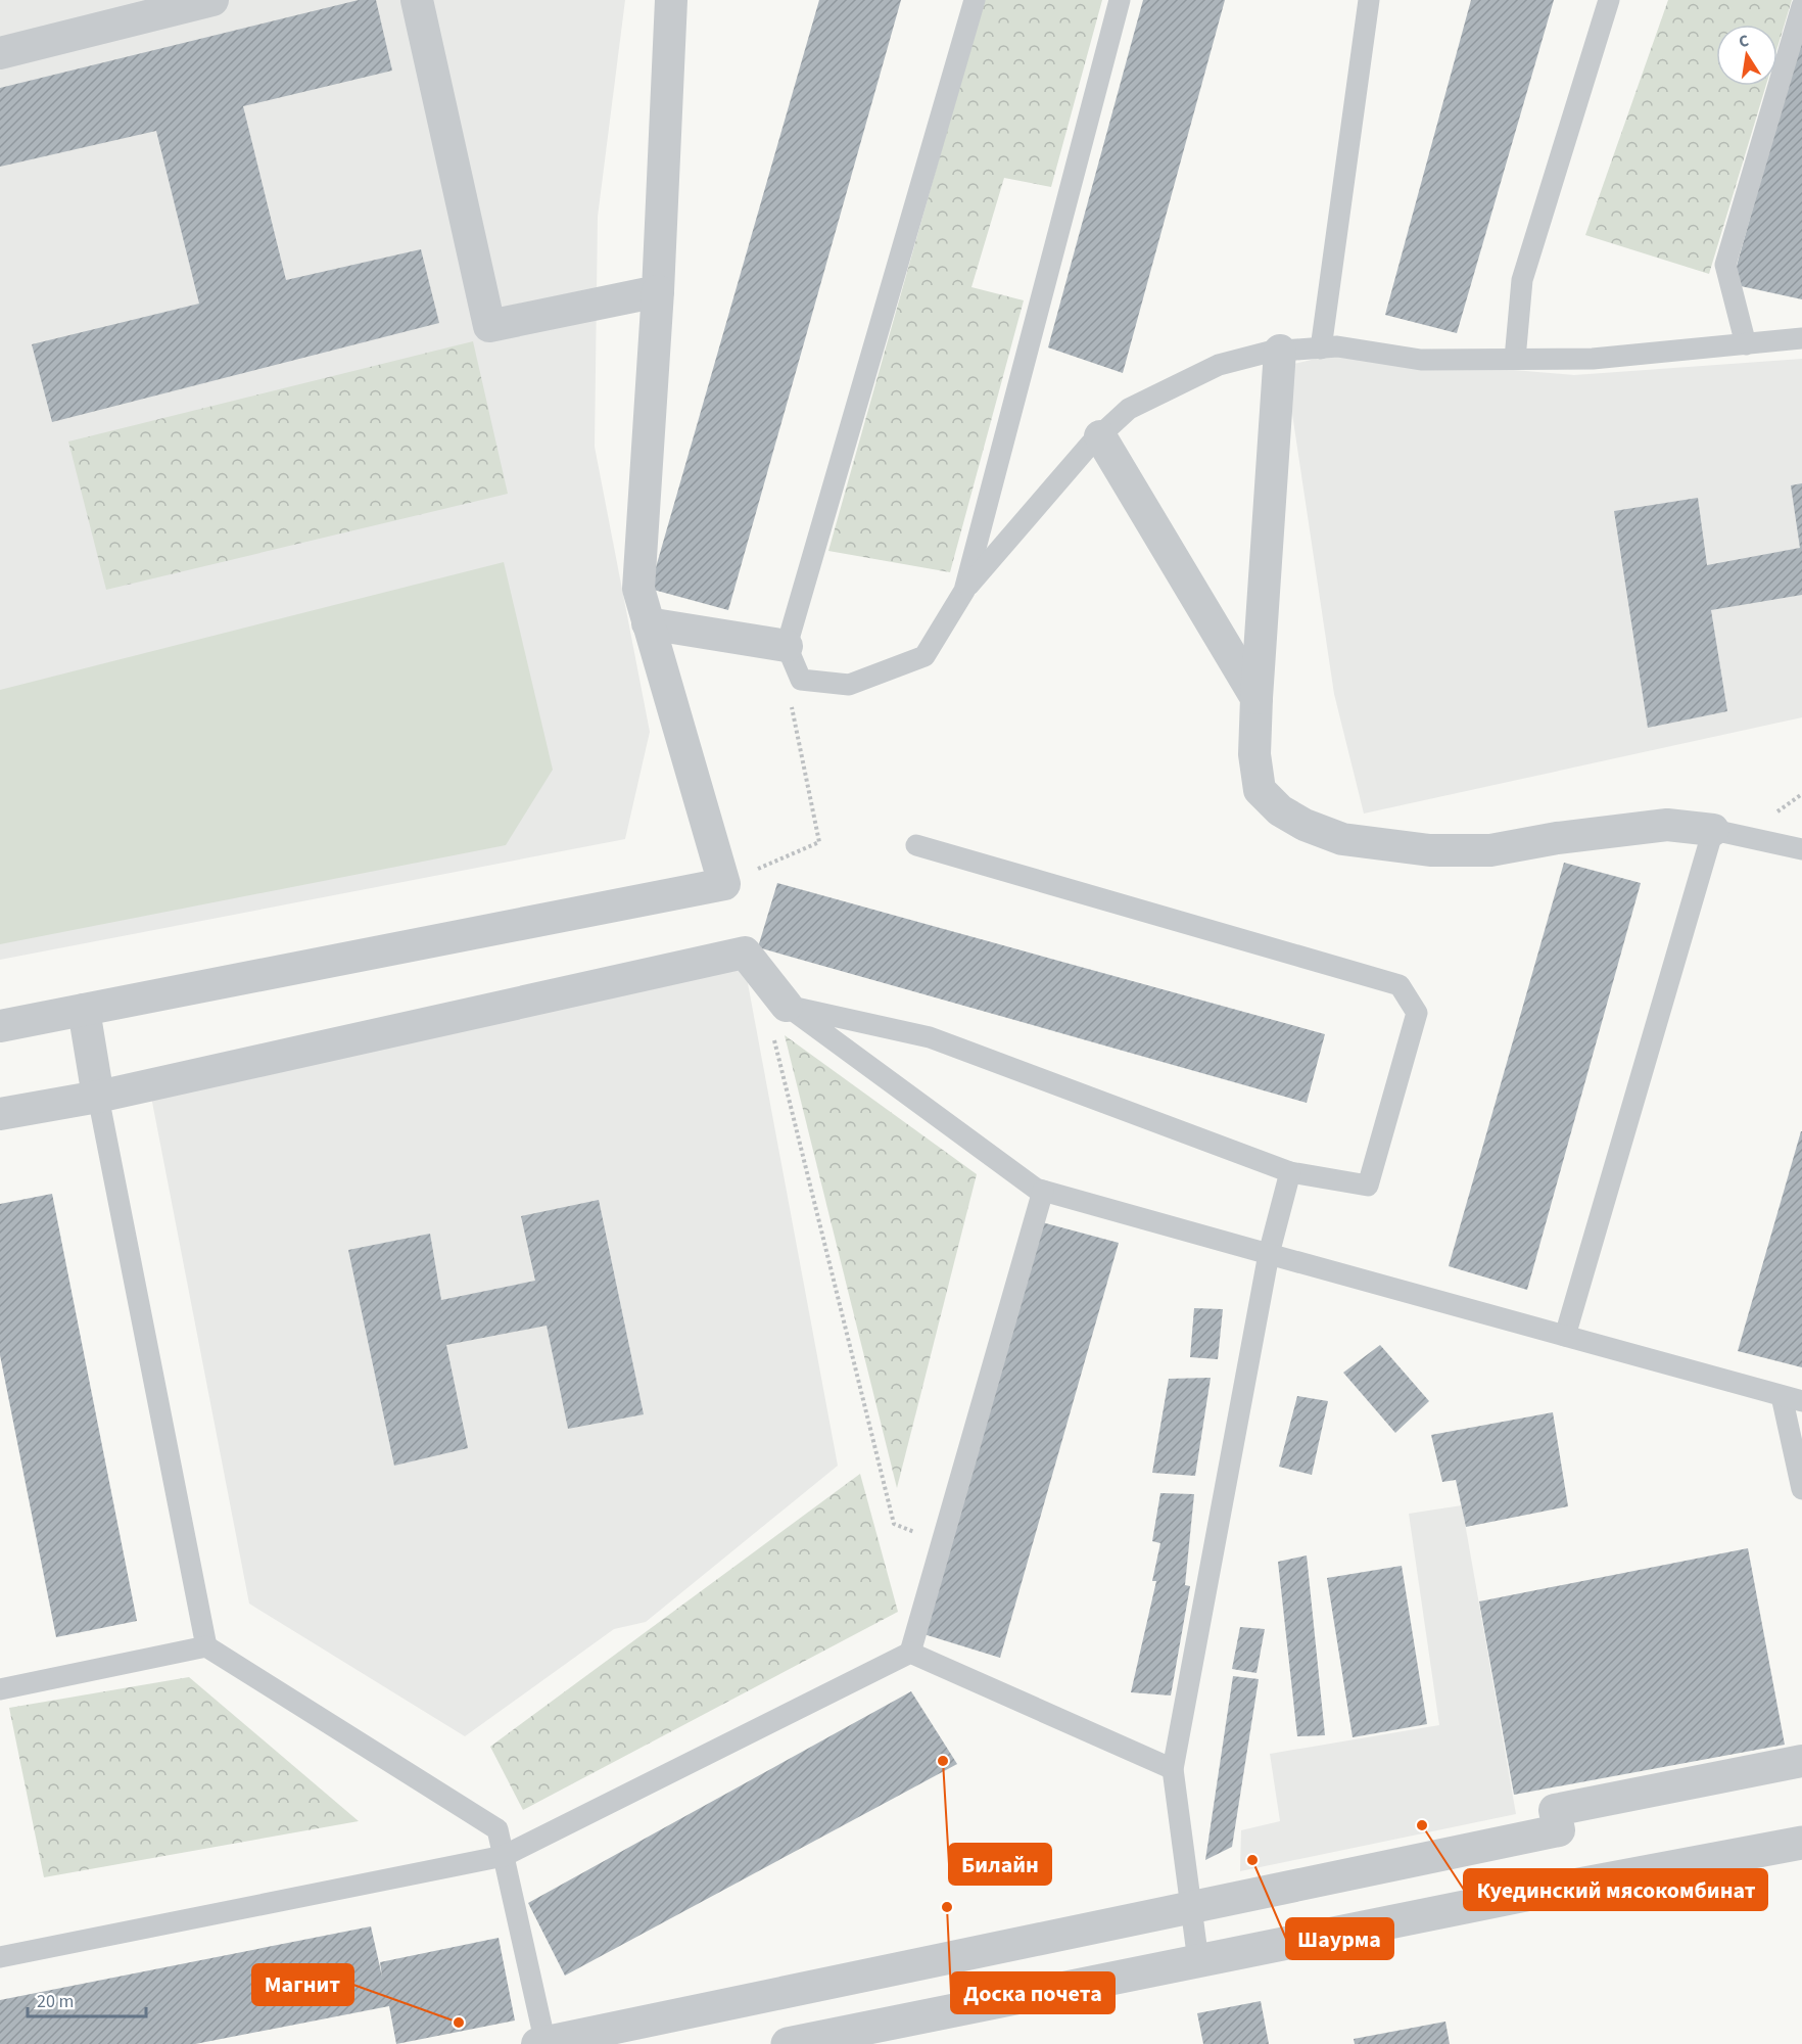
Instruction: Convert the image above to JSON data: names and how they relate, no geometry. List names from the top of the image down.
{
  "places": [
    "Билайн",
    "Куединский мясокомбинат",
    "Шаурма",
    "Доска почета",
    "Магнит"
  ],
  "scale_bar": "20 m",
  "north": "top"
}
